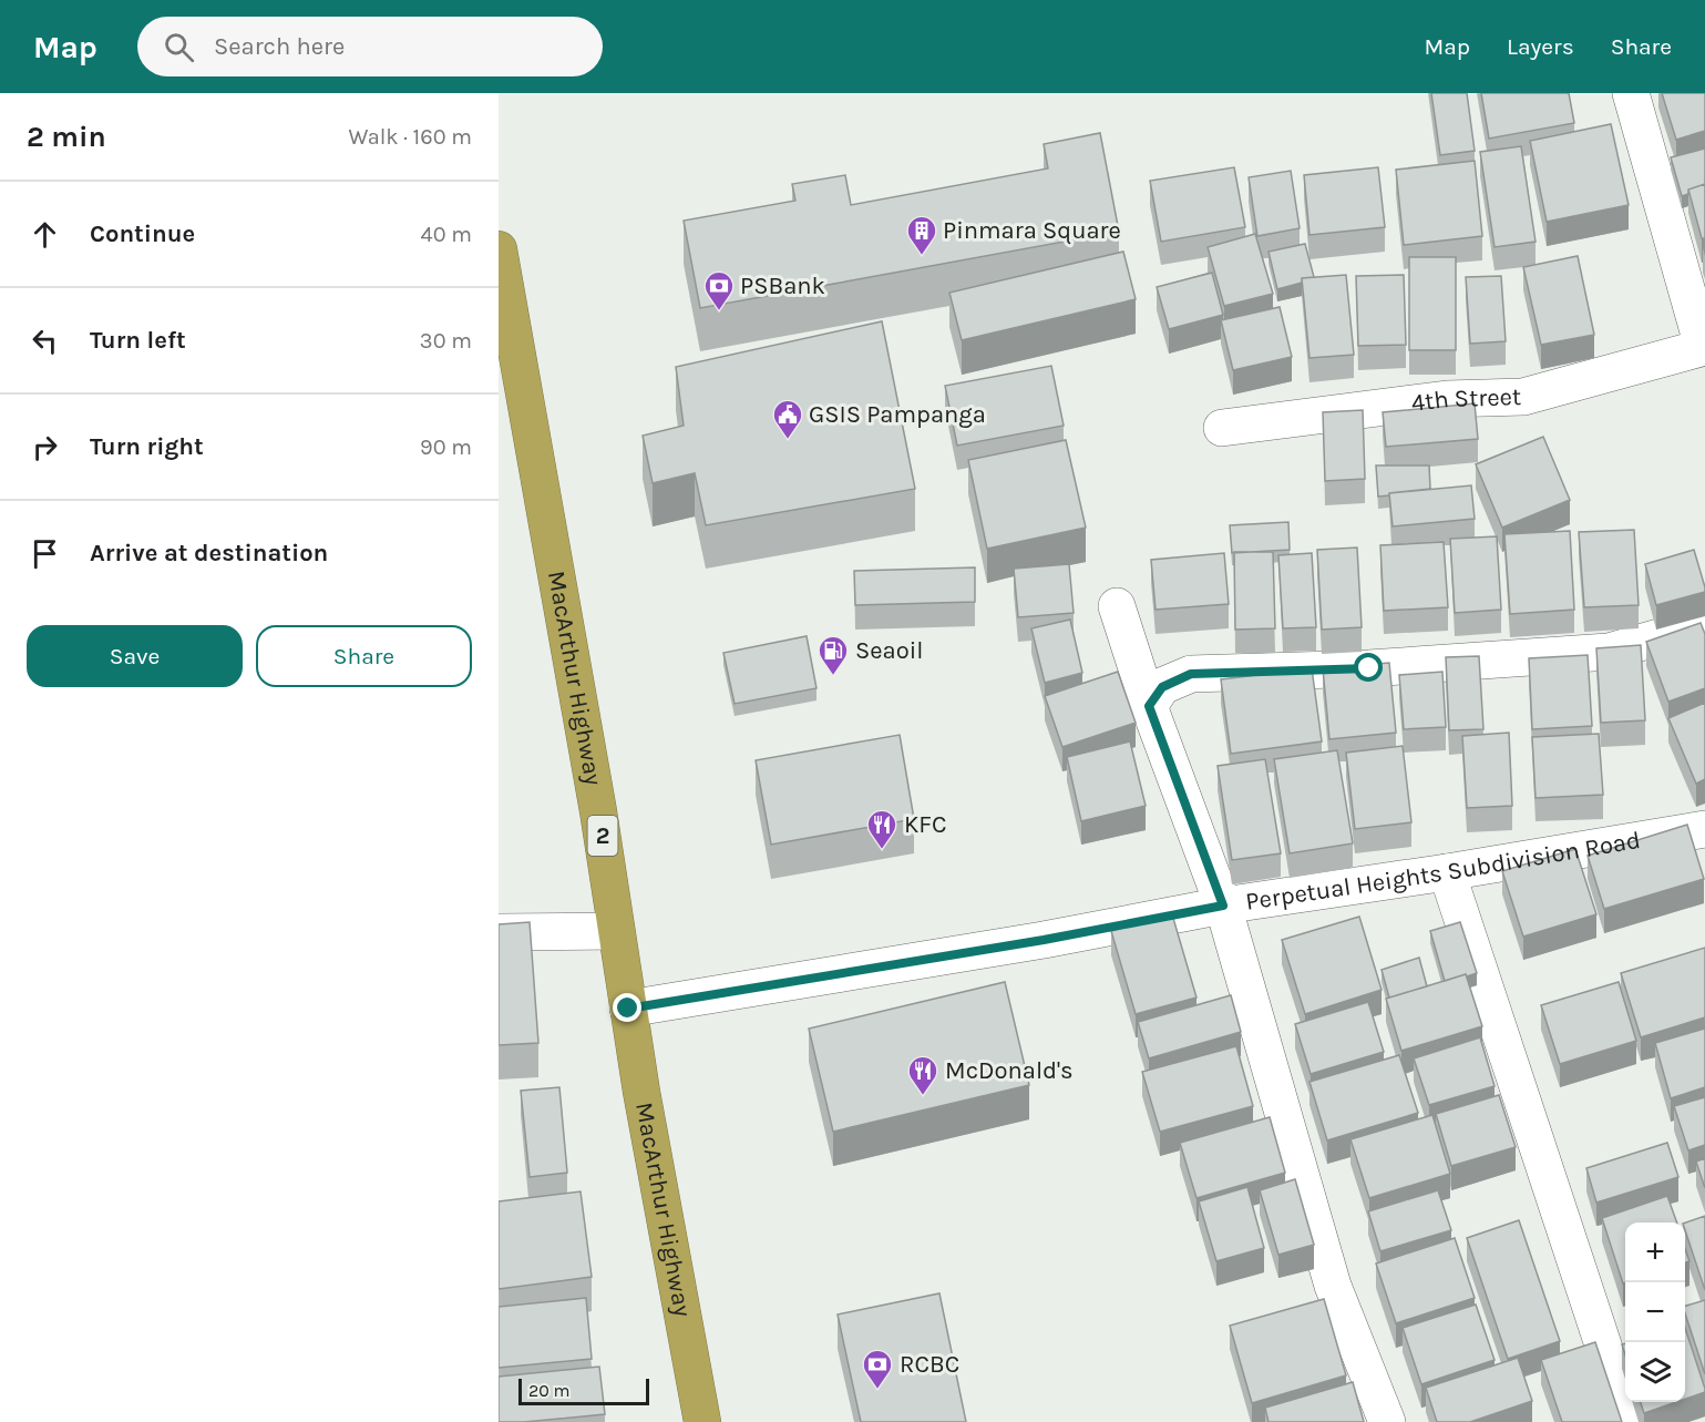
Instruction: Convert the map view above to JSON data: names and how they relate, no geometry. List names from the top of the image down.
{
  "streets": {
    "highway": ["MacArthur Highway", "2"],
    "street": ["4th Street", "Perpetual Heights Subdivision Road"]
  },
  "crossings": [
    ["MacArthur Highway", "Perpetual Heights Subdivision Road"]
  ],
  "places": {
    "building": ["Pinmara Square"],
    "bank": ["PSBank", "RCBC"],
    "public building": ["GSIS Pampanga"],
    "fuel station": ["Seaoil"],
    "restaurant": ["KFC", "McDonald's"]
  },
  "scale_bar": "20 m",
  "page": {
    "header": "Map",
    "search": "Search here",
    "nav": ["Map", "Layers", "Share"],
    "heading": ["2 min", "Walk · 160 m"],
    "list": [
      ["Continue", "40 m"],
      ["Turn left", "30 m"],
      ["Turn right", "90 m"],
      "Arrive at destination"
    ],
    "buttons": ["Save", "Share"],
    "map_buttons": ["+", "−"],
    "scale": "20 m"
  }
}
